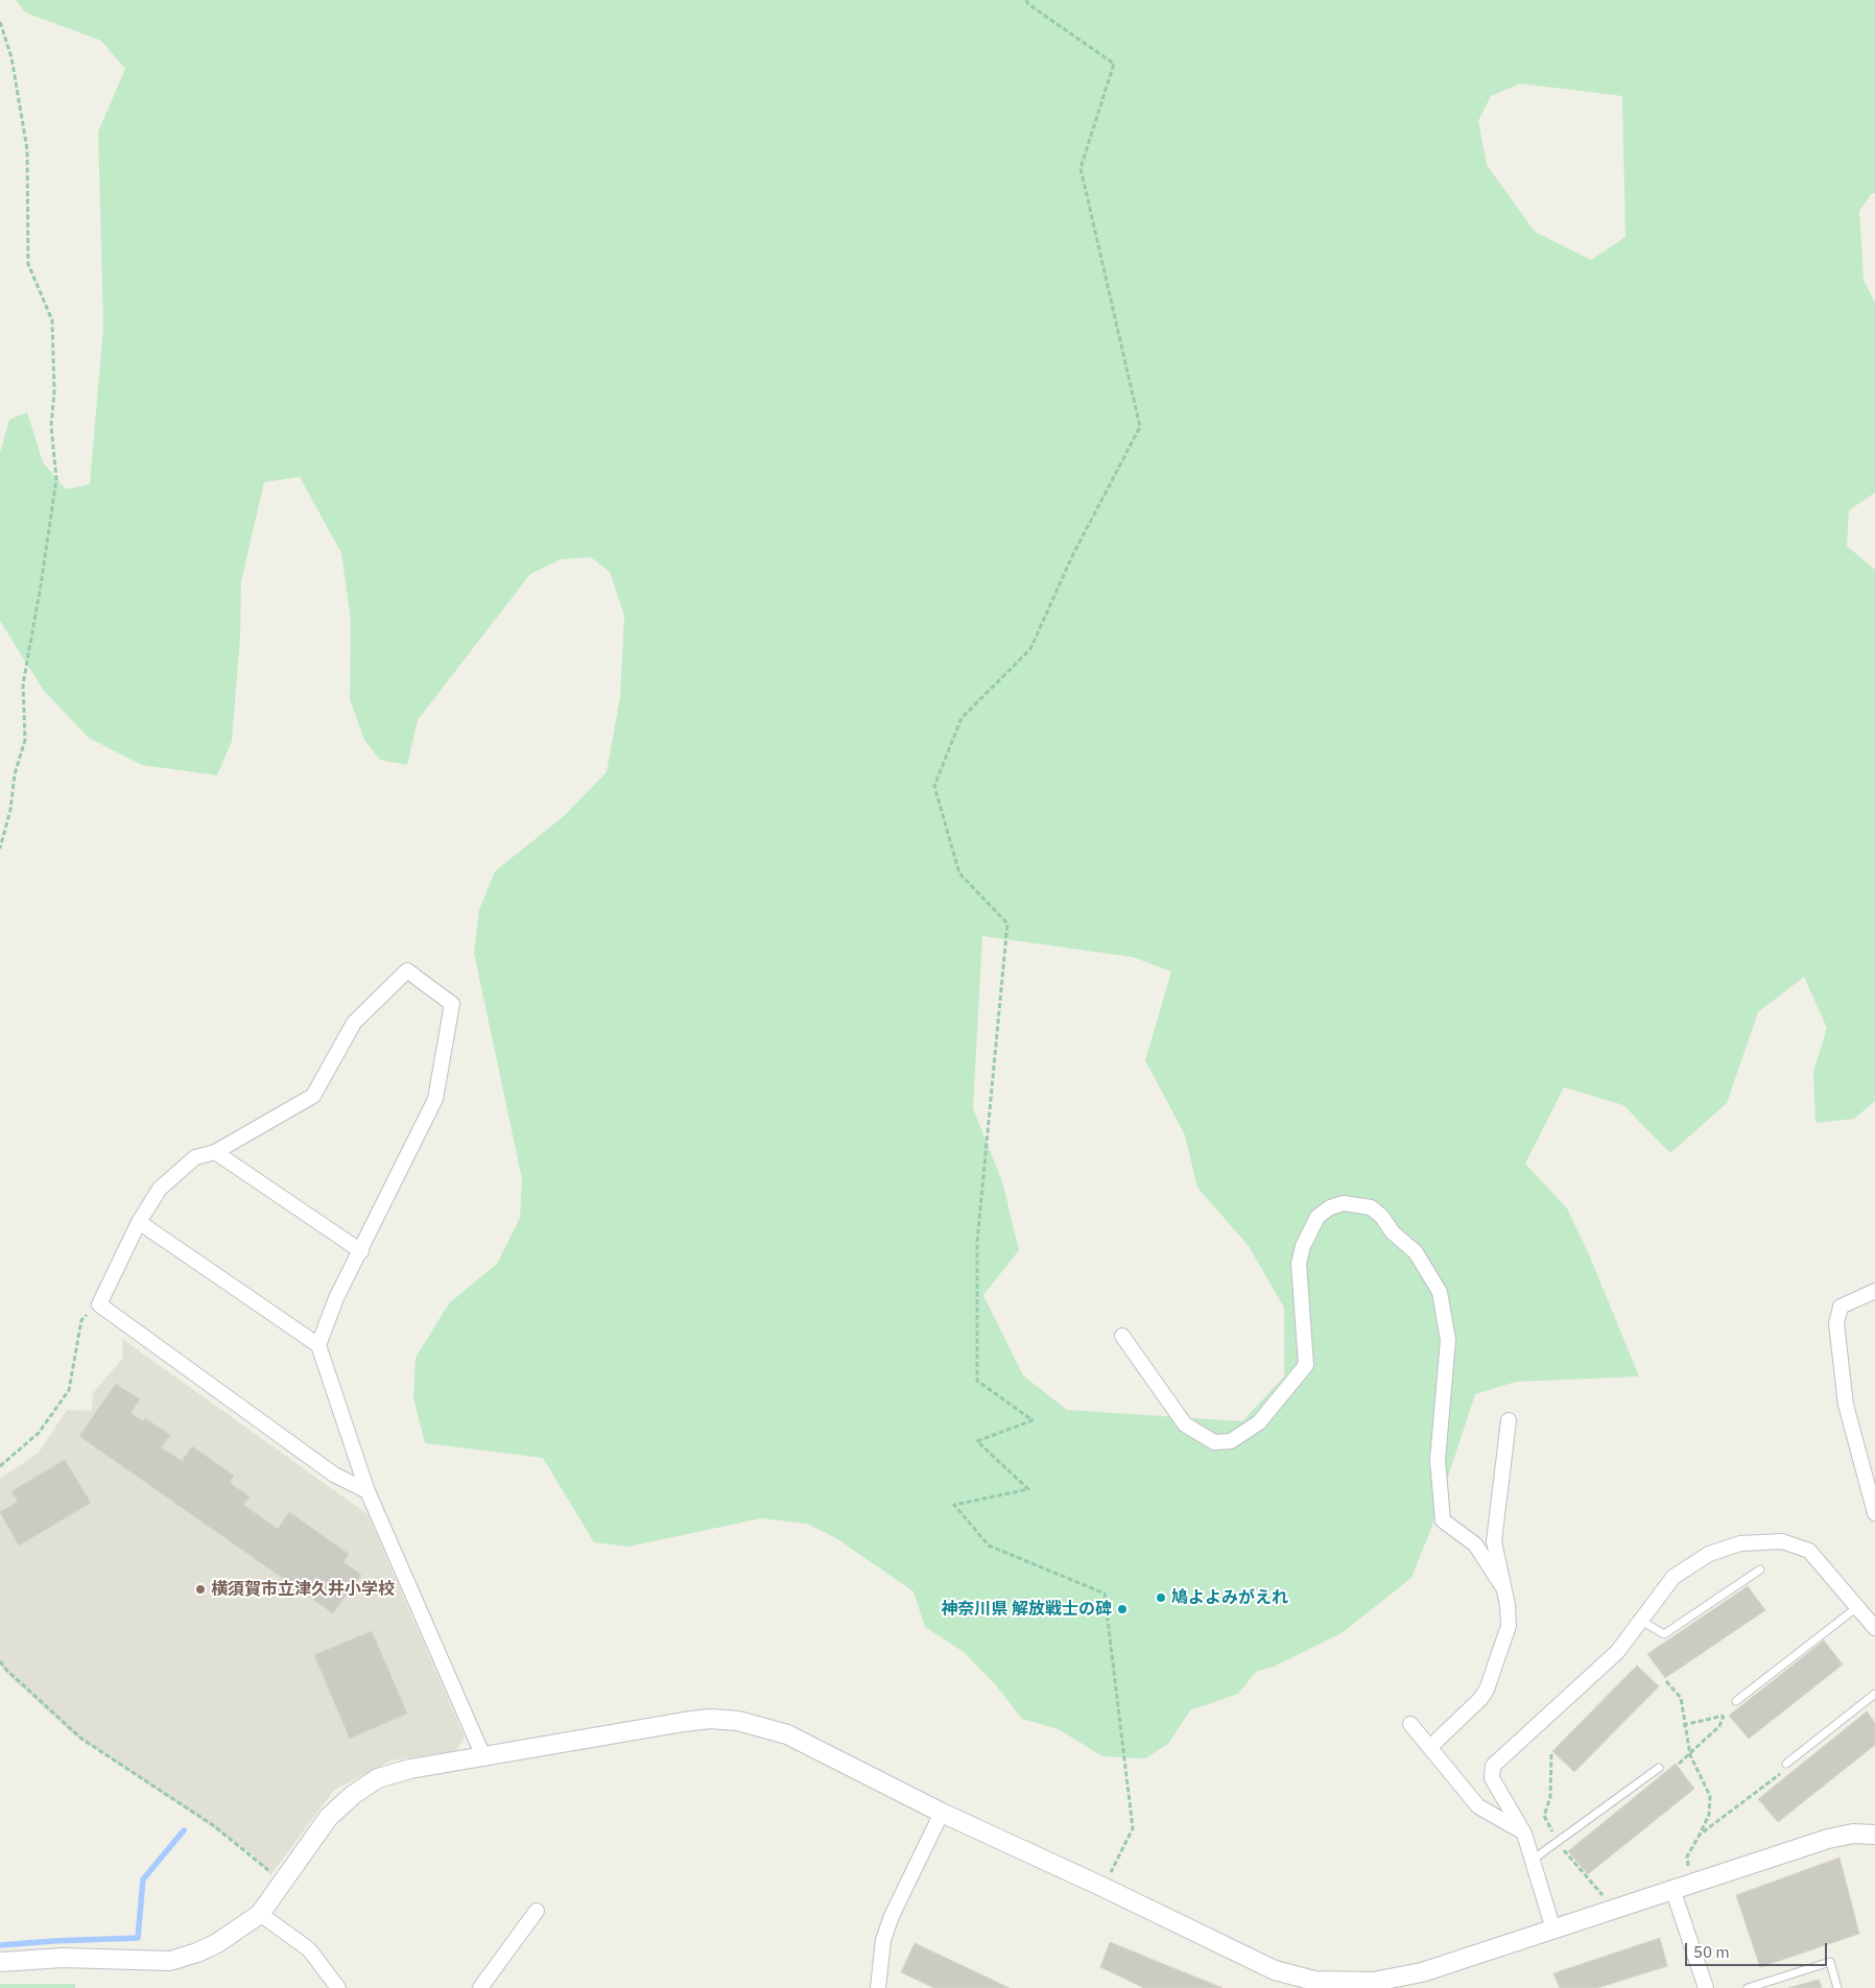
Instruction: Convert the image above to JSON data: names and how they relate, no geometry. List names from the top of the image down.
{
  "places": ["横須賀市立津久井小学校", "鳩よよみがえれ", "神奈川県 解放戦士の碑"],
  "scale_bar": "50 m"
}
